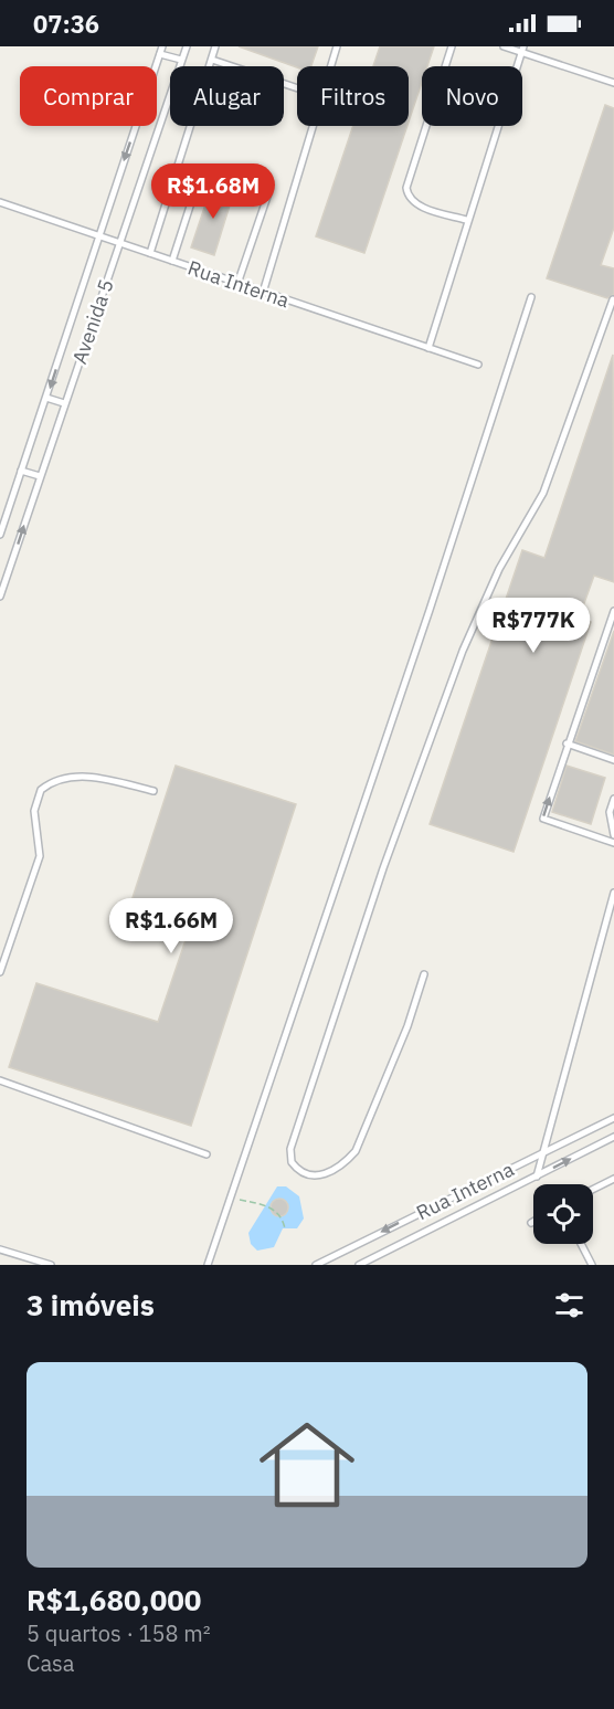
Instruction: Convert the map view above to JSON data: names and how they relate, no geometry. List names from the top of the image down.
{
  "streets": {
    "lane": ["Rua Interna", "Avenida 5"]
  },
  "crossings": [
    ["Rua Interna", "Avenida 5"]
  ],
  "page": {
    "status": "07:36",
    "chip": [
      "Comprar",
      "Alugar",
      "Filtros",
      "Novo"
    ],
    "price": ["R$1.68M", "R$777K", "R$1.66M"],
    "heading": "3 imóveis",
    "list": [
      {
        "name": "R$1,680,000",
        "note": "5 quartos · 158 m² · Casa"
      }
    ]
  }
}
